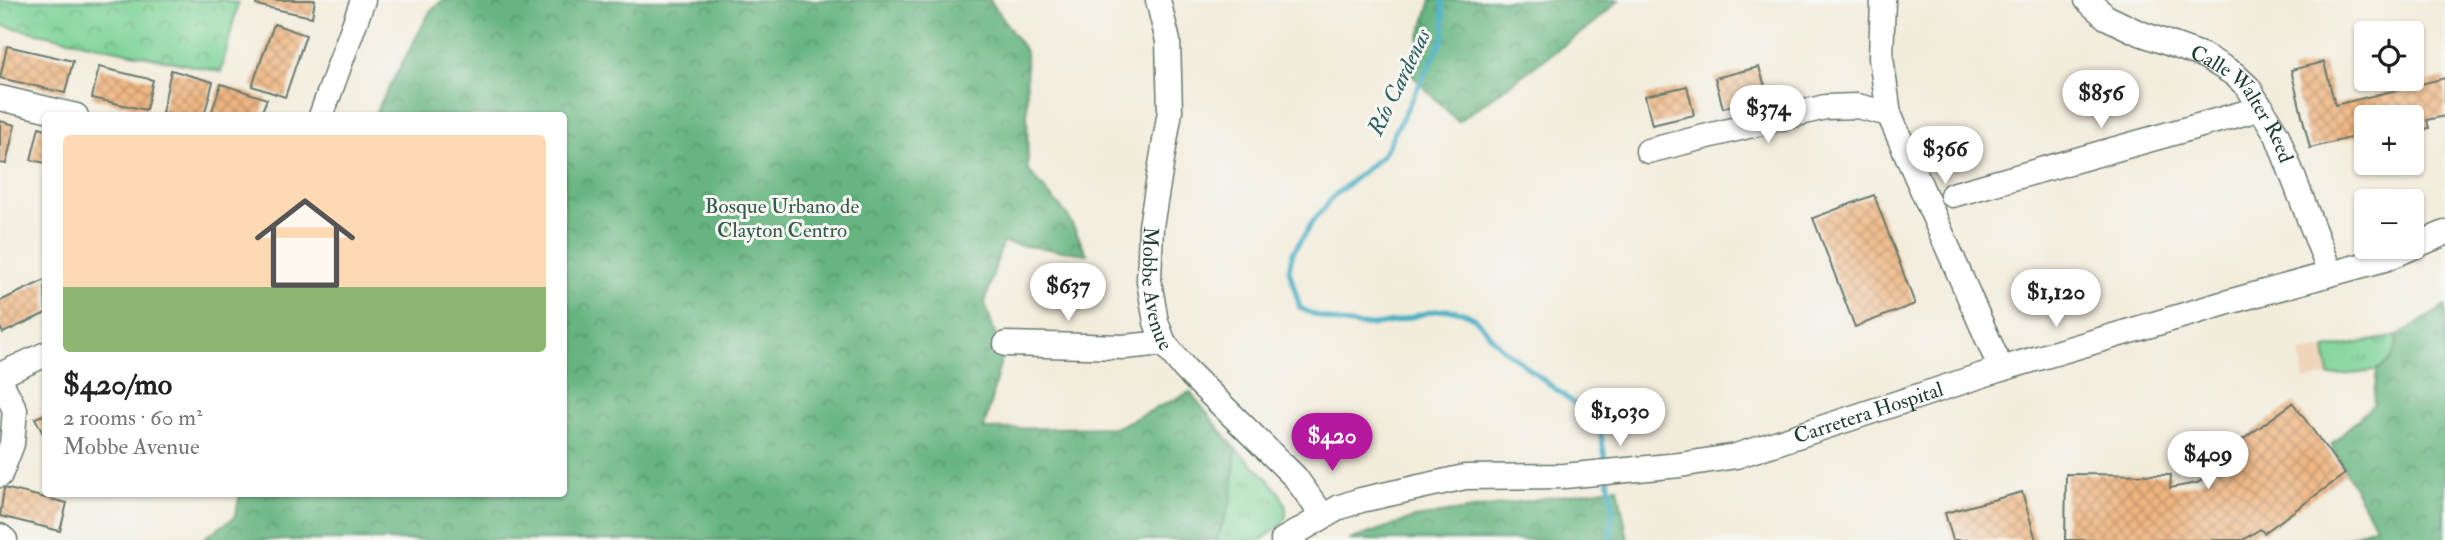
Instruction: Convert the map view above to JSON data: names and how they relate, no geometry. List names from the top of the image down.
{
  "streets": {
    "street": ["Calle Walter Reed", "Mobbe Avenue", "Carretera Hospital"]
  },
  "crossings": [
    ["Calle Walter Reed", "Carretera Hospital"],
    ["Mobbe Avenue", "Carretera Hospital"]
  ],
  "water": ["Río Cardenas"],
  "parks": ["Bosque Urbano de Clayton Centro"],
  "page": {
    "map_buttons": ["+", "−"],
    "price": [
      "$856",
      "$374",
      "$366",
      "$637",
      "$1,120",
      "$1,030",
      "$420",
      "$409"
    ],
    "list": [
      {
        "name": "$420/mo",
        "note": "2 rooms · 60 m² · Mobbe Avenue"
      }
    ]
  }
}
